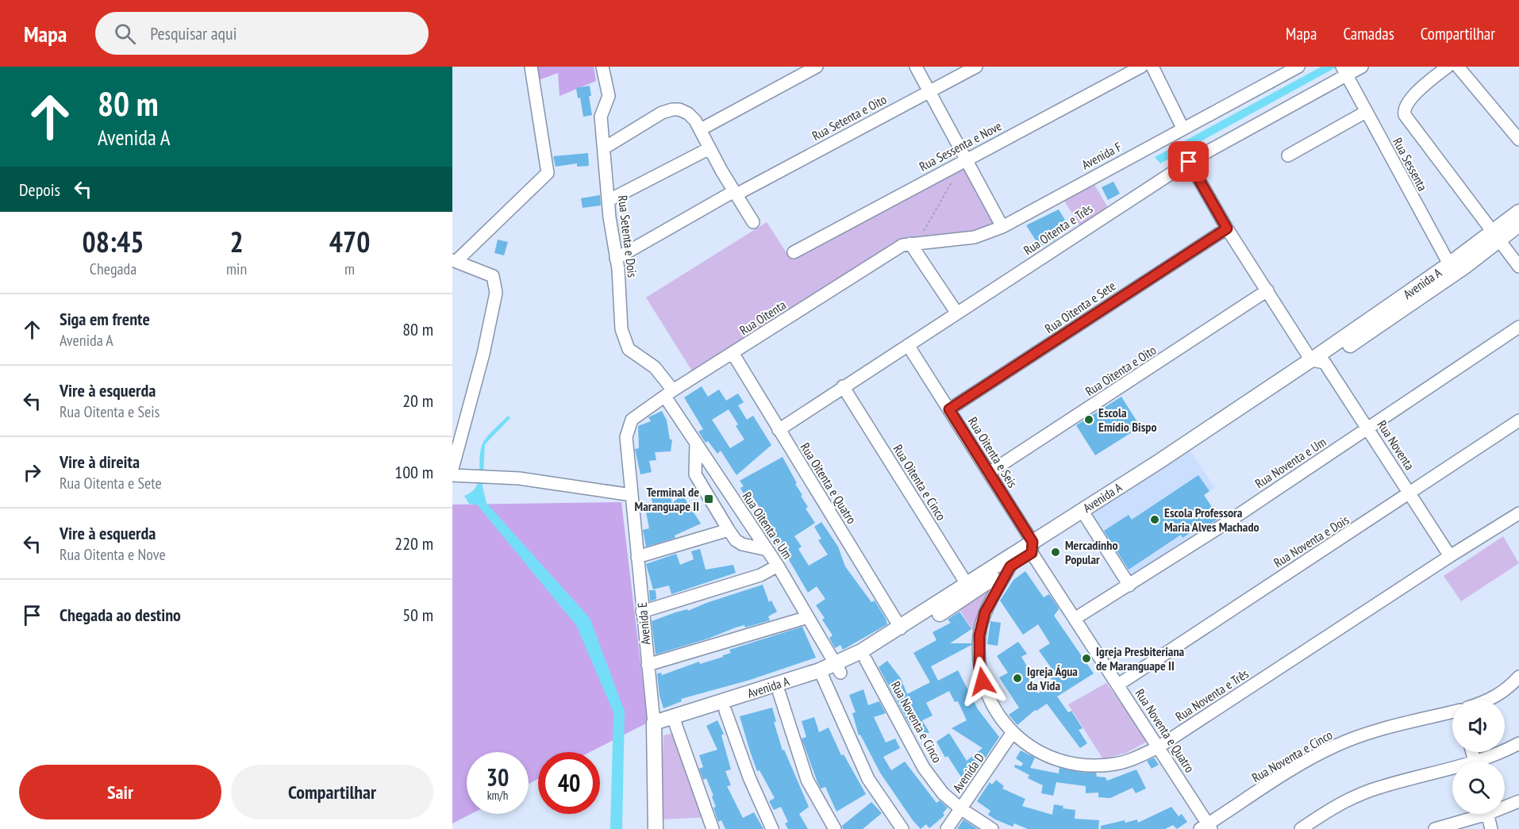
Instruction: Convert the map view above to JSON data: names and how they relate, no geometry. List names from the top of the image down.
{
  "streets": {
    "main road": ["Avenida A", "Avenida E"],
    "street": [
      "Rua Setenta e Oito",
      "Rua Sessenta e Nove",
      "Avenida F",
      "Rua Sessenta",
      "Rua Oitenta e Três",
      "Rua Setenta e Dois",
      "Rua Oitenta e Sete",
      "Rua Oitenta",
      "Rua Oitenta e Oito",
      "Rua Noventa",
      "Rua Oitenta e Seis",
      "Rua Noventa e Um",
      "Rua Oitenta e Cinco",
      "Rua Oitenta e Quatro",
      "Rua Oitenta e Um",
      "Rua Noventa e Dois",
      "Rua Noventa e Três",
      "Rua Noventa e Cinco",
      "Rua Noventa e Quatro",
      "Avenida D"
    ]
  },
  "crossings": [
    ["Rua Setenta e Oito", "Rua Setenta e Dois"],
    ["Avenida F", "Rua Oitenta"],
    ["Rua Sessenta", "Rua Oitenta e Três"],
    ["Rua Sessenta", "Avenida A"],
    ["Rua Oitenta e Três", "Rua Noventa"],
    ["Rua Oitenta e Três", "Rua Oitenta e Seis"],
    ["Rua Oitenta e Três", "Rua Oitenta e Cinco"],
    ["Rua Oitenta e Três", "Rua Oitenta e Quatro"],
    ["Rua Setenta e Dois", "Rua Oitenta"],
    ["Rua Setenta e Dois", "Rua Oitenta e Um"],
    ["Avenida A", "Rua Noventa"],
    ["Avenida A", "Rua Oitenta e Seis"],
    ["Avenida A", "Rua Oitenta e Cinco"],
    ["Avenida A", "Rua Oitenta e Quatro"],
    ["Avenida A", "Rua Oitenta e Um"],
    ["Avenida A", "Avenida E"],
    ["Avenida A", "Rua Noventa e Três"],
    ["Avenida A", "Rua Noventa e Cinco"],
    ["Avenida A", "Rua Noventa e Quatro"],
    ["Rua Oitenta e Sete", "Rua Noventa"],
    ["Rua Oitenta e Sete", "Rua Oitenta e Seis"],
    ["Rua Oitenta", "Rua Oitenta e Quatro"],
    ["Rua Oitenta", "Rua Oitenta e Um"],
    ["Rua Oitenta", "Avenida E"],
    ["Rua Oitenta e Oito", "Rua Noventa"],
    ["Rua Oitenta e Oito", "Rua Oitenta e Seis"],
    ["Rua Noventa", "Rua Noventa e Um"],
    ["Rua Noventa", "Rua Noventa e Dois"],
    ["Rua Noventa", "Rua Noventa e Três"],
    ["Rua Oitenta e Seis", "Rua Noventa e Quatro"],
    ["Rua Noventa e Um", "Rua Noventa e Quatro"],
    ["Rua Noventa e Dois", "Rua Noventa e Quatro"],
    ["Rua Noventa e Três", "Rua Noventa e Quatro"],
    ["Rua Noventa e Três", "Avenida D"],
    ["Rua Noventa e Cinco", "Rua Noventa e Quatro"],
    ["Rua Noventa e Cinco", "Avenida D"]
  ],
  "places": {
    "other": [
      "Escola Emídio Bispo",
      "Escola Professora Maria Alves Machado",
      "Mercadinho Popular",
      "Igreja Presbiteriana de Maranguape II",
      "Igreja Água da Vida"
    ],
    "transit": ["Terminal de Maranguape II"]
  },
  "page": {
    "header": "Mapa",
    "search": "Pesquisar aqui",
    "nav": ["Mapa", "Camadas", "Compartilhar"],
    "turn": ["80 m", "Avenida A"],
    "then": "Depois",
    "eta": [
      "08:45",
      "Chegada",
      "2",
      "min",
      "470",
      "m"
    ],
    "list": [
      {
        "name": "Siga em frente",
        "note": "Avenida A",
        "value": "80 m"
      },
      {
        "name": "Vire à esquerda",
        "note": "Rua Oitenta e Seis",
        "value": "20 m"
      },
      {
        "name": "Vire à direita",
        "note": "Rua Oitenta e Sete",
        "value": "100 m"
      },
      {
        "name": "Vire à esquerda",
        "note": "Rua Oitenta e Nove",
        "value": "220 m"
      },
      {
        "name": "Chegada ao destino",
        "value": "50 m"
      }
    ],
    "speed": "30 km/h",
    "limit": "40",
    "buttons": ["Sair", "Compartilhar"]
  }
}
